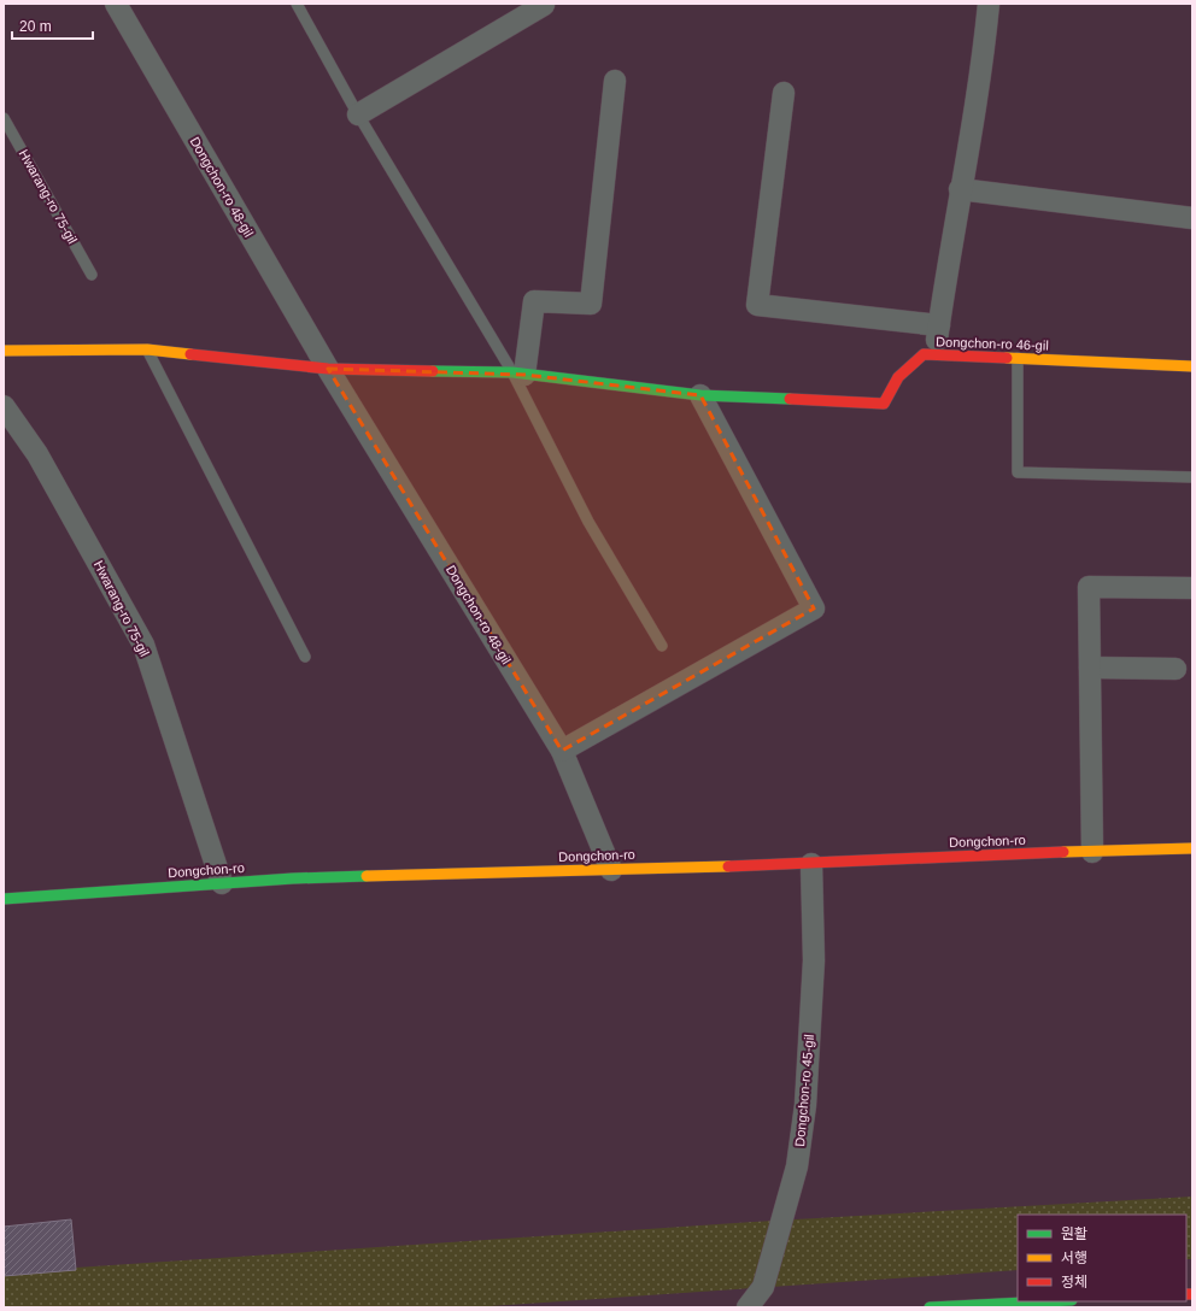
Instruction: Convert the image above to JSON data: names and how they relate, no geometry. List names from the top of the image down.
{
  "streets": {
    "street": [
      "Dongchon-ro 48-gil",
      "Hwarang-ro 75-gil",
      "Dongchon-ro 46-gil",
      "Dongchon-ro",
      "Dongchon-ro 45-gil"
    ]
  },
  "crossings": [
    ["Dongchon-ro 48-gil", "Dongchon-ro"],
    ["Hwarang-ro 75-gil", "Dongchon-ro"],
    ["Dongchon-ro", "Dongchon-ro 45-gil"]
  ],
  "legend": ["원활", "서행", "정체"],
  "scale_bar": "20 m"
}
